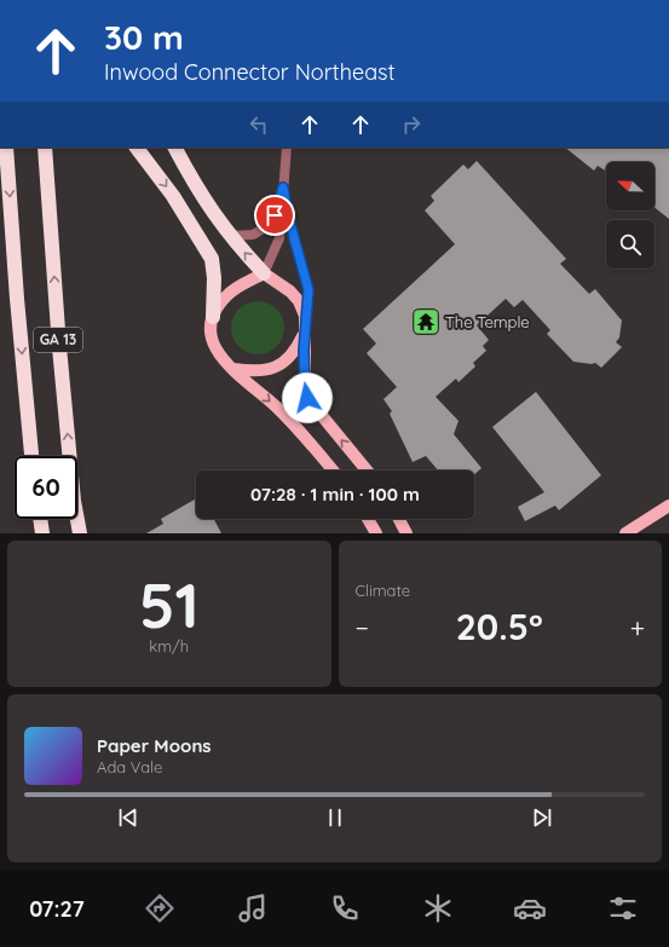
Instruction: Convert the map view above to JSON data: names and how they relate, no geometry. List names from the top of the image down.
{
  "streets": {
    "highway": ["GA 13"]
  },
  "places": {
    "temple": ["The Temple"]
  },
  "north": "left",
  "page": {
    "turn": ["30 m", "Inwood Connector Northeast"],
    "limit": "60",
    "trip": "07:28 · 1 min · 100 m",
    "tile": [
      ["51", "km/h"],
      "Climate"
    ],
    "heat": ["−", "20.5°", "+"],
    "song": ["Paper Moons", "Ada Vale"],
    "tabs": "07:27"
  }
}
